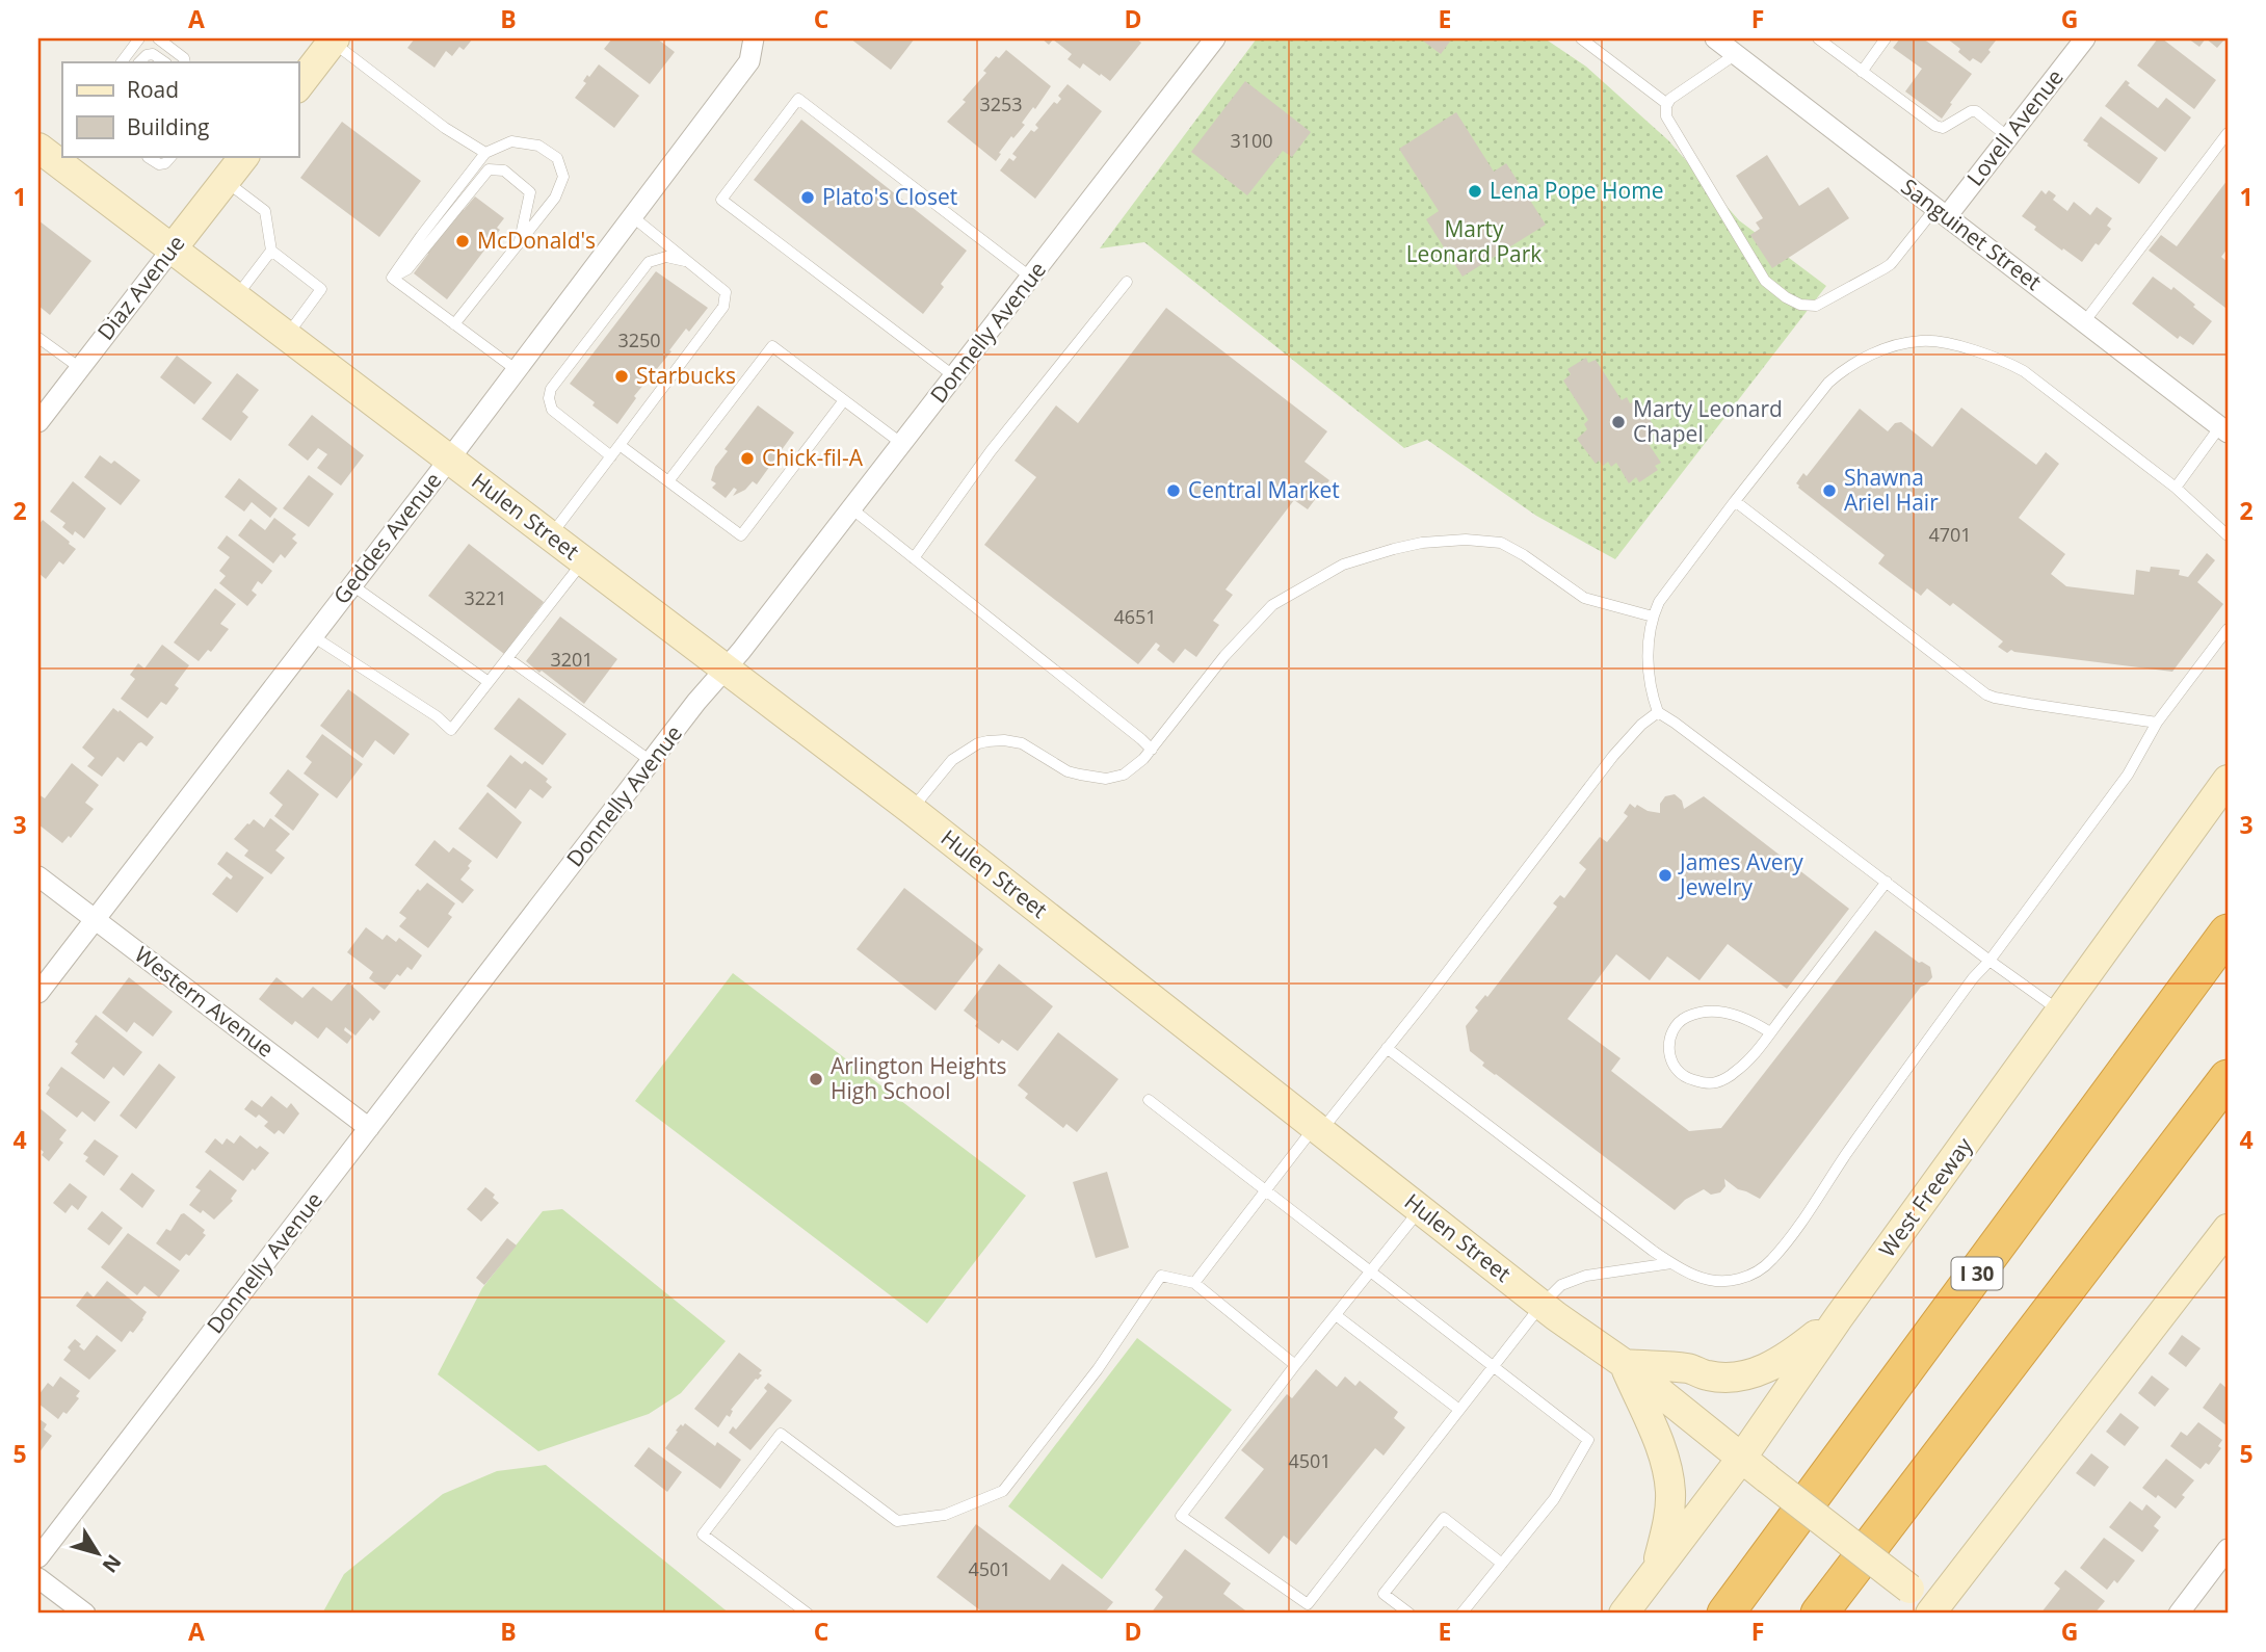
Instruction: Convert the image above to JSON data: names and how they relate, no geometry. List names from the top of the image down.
{
  "streets": {
    "highway": ["I 30"],
    "main road": ["Diaz Avenue", "Hulen Street", "West Freeway"],
    "street": [
      "Lovell Avenue",
      "Sanguinet Street",
      "Donnelly Avenue",
      "Geddes Avenue",
      "Western Avenue"
    ]
  },
  "crossings": [
    ["Lovell Avenue", "Sanguinet Street"],
    ["Diaz Avenue", "Hulen Street"],
    ["Donnelly Avenue", "Hulen Street"],
    ["Donnelly Avenue", "Western Avenue"],
    ["Hulen Street", "Geddes Avenue"],
    ["Hulen Street", "West Freeway"],
    ["Geddes Avenue", "Western Avenue"]
  ],
  "parks": ["Marty Leonard Park"],
  "places": [
    "Lena Pope Home",
    "Plato's Closet",
    "McDonald's",
    "Starbucks",
    "Marty Leonard Chapel",
    "Chick-fil-A",
    "Central Market",
    "Shawna Ariel Hair",
    "James Avery Jewelry",
    "Arlington Heights High School"
  ],
  "house_numbers": [
    "3253",
    "3100",
    "3250",
    "4701",
    "3221",
    "4651",
    "3201",
    "4501",
    "4501"
  ],
  "legend": ["Road", "Building"],
  "north": "bottom right",
  "grid": {
    "columns": [
      "A",
      "B",
      "C",
      "D",
      "E",
      "F",
      "G"
    ],
    "rows": [
      "1",
      "2",
      "3",
      "4",
      "5"
    ]
  }
}
